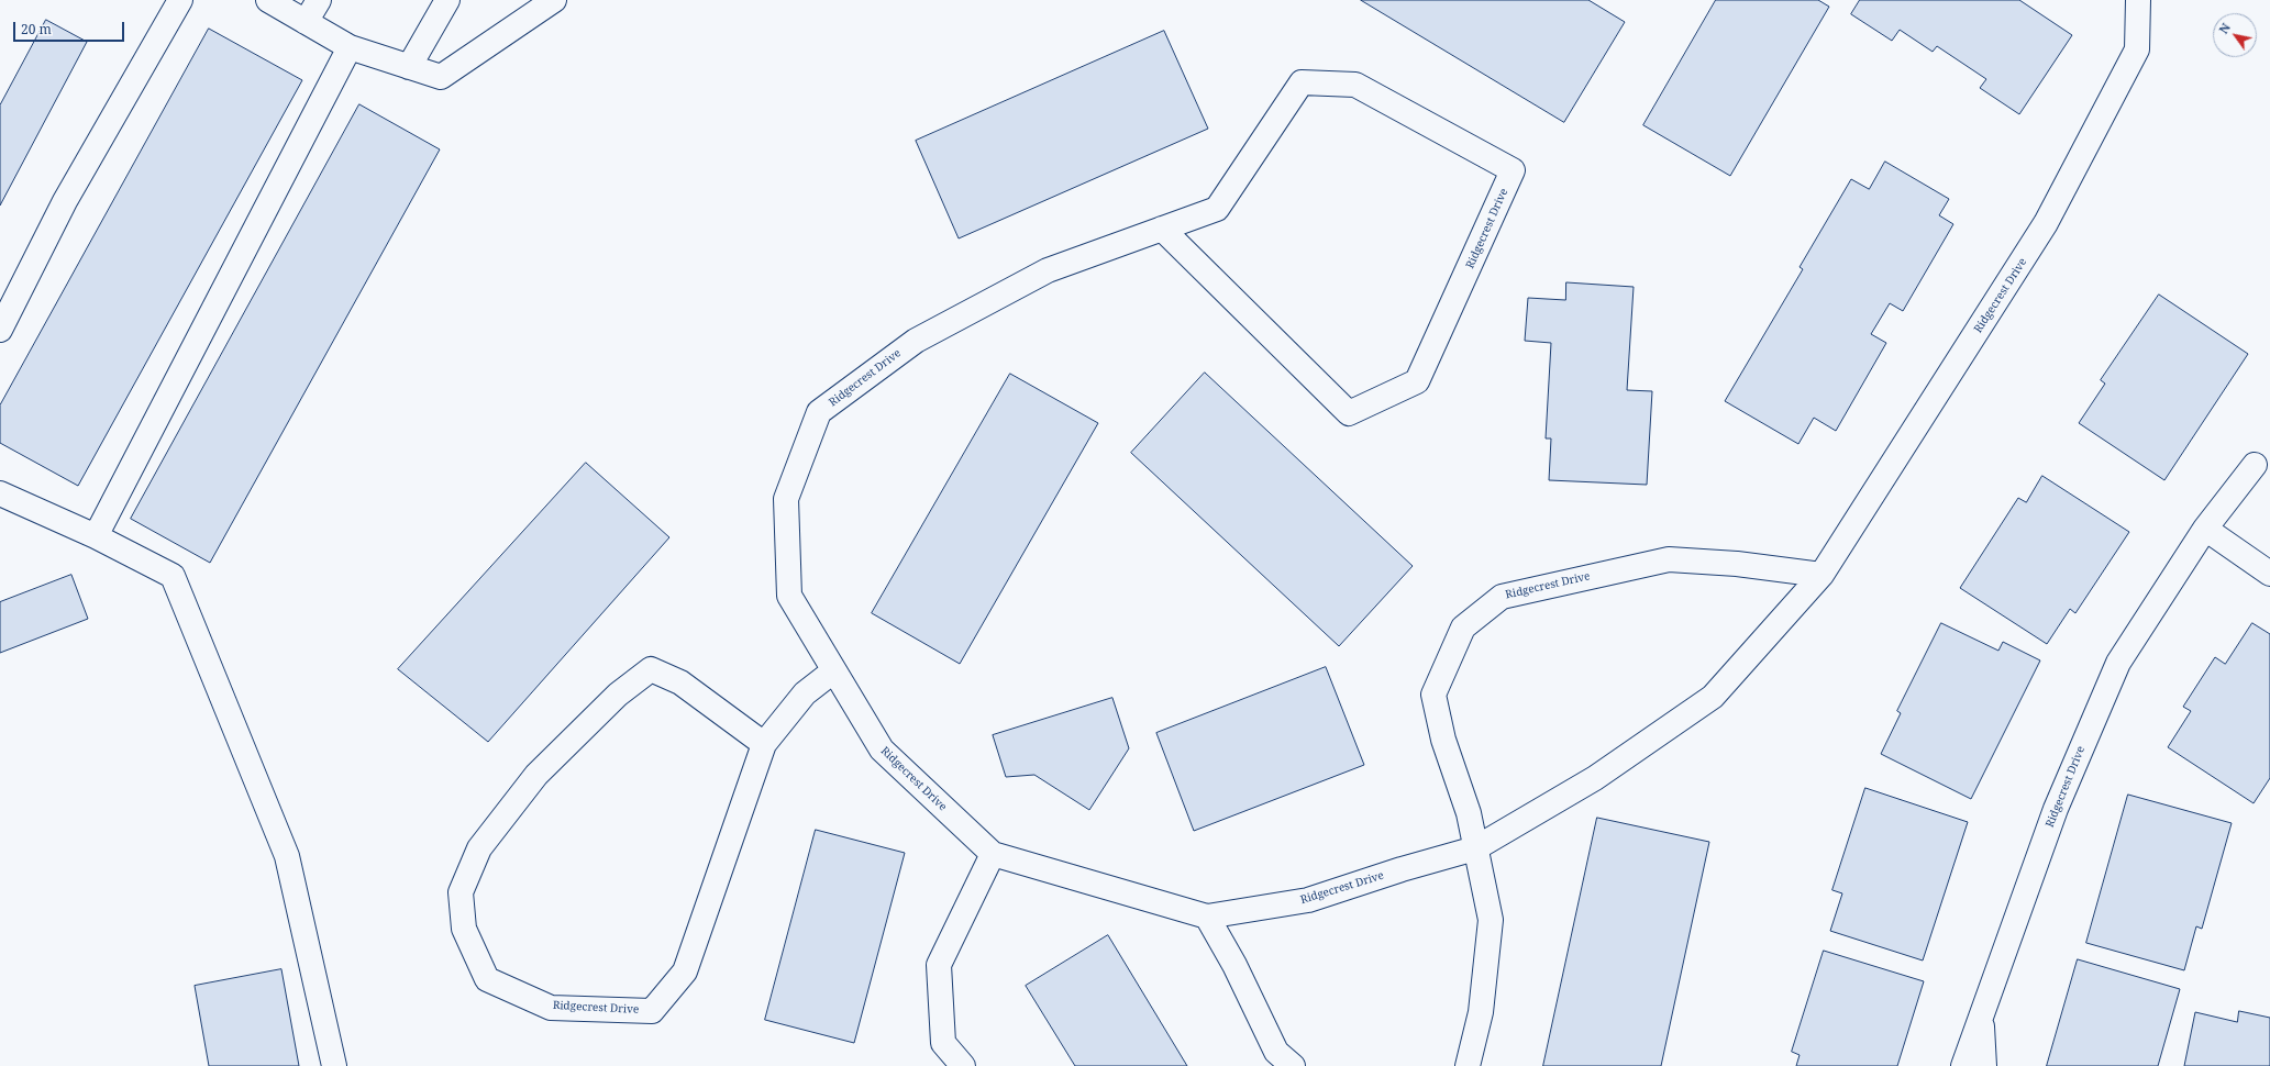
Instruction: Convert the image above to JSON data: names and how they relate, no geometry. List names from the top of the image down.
{
  "streets": {
    "street": ["Ridgecrest Drive"]
  },
  "scale_bar": "20 m",
  "north": "top left"
}
